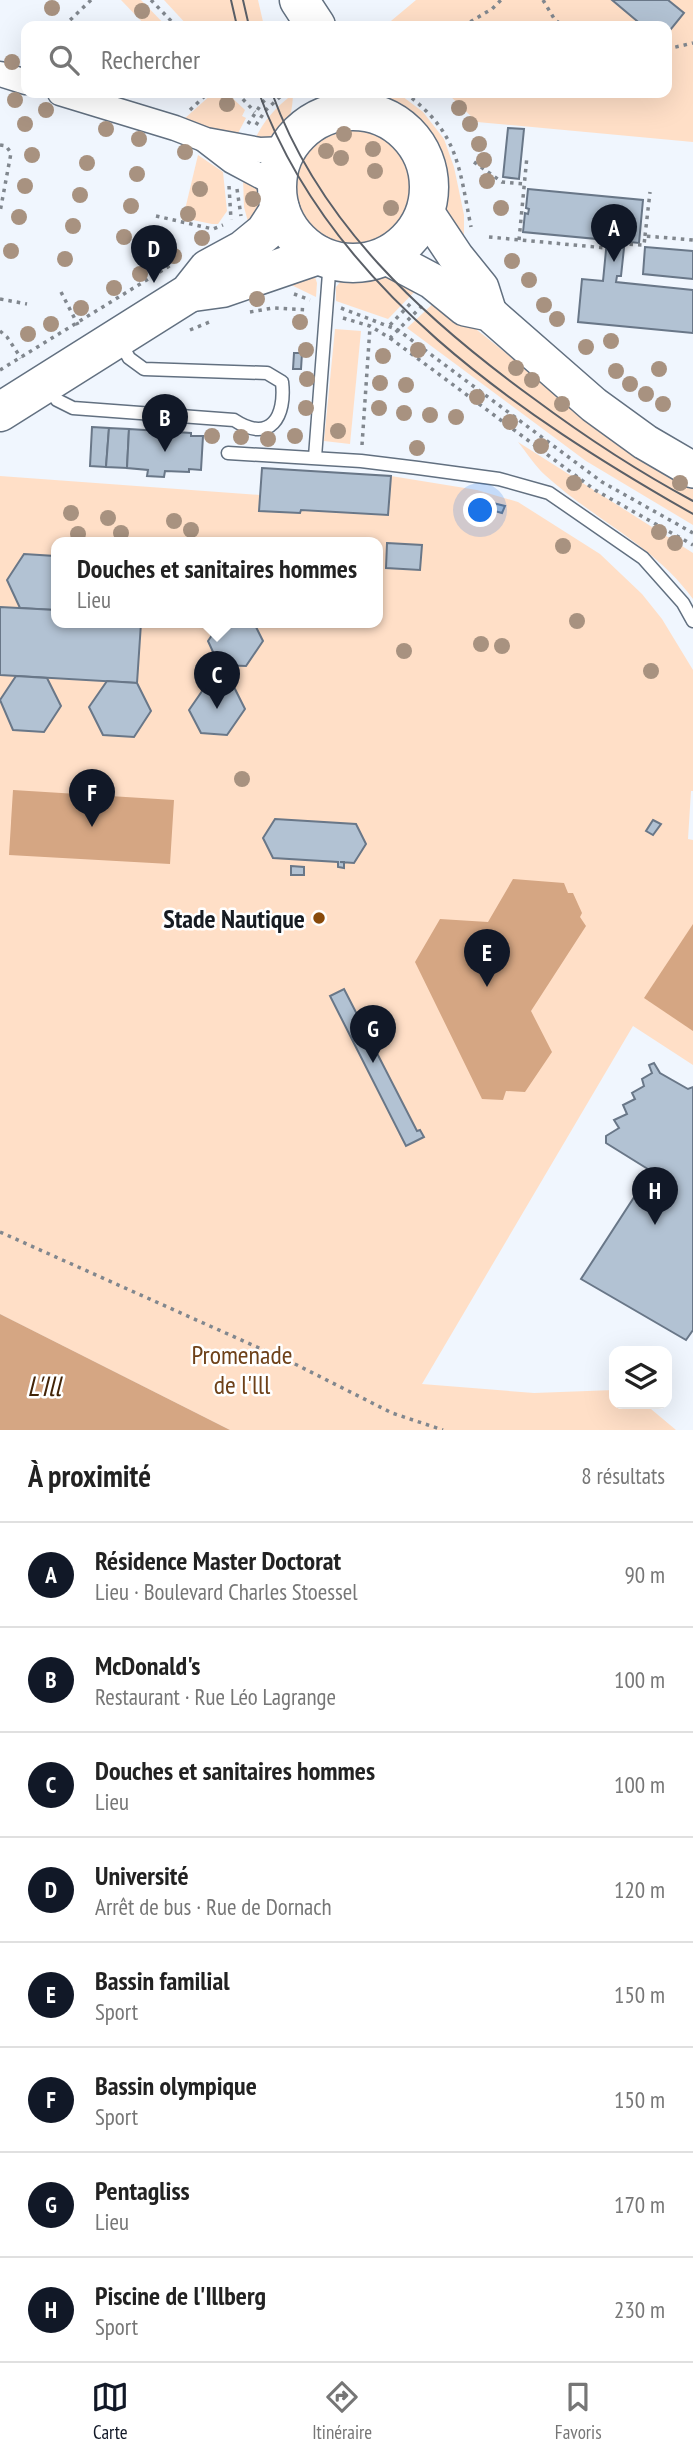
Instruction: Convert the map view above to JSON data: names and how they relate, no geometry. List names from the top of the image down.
{
  "water": ["L'Ill"],
  "parks": ["Promenade de l'lll"],
  "places": ["Stade Nautique"],
  "page": {
    "search": "Rechercher",
    "pins": [
      "A",
      "D",
      "B",
      "C",
      "F",
      "E",
      "G",
      "H"
    ],
    "popup": ["Douches et sanitaires hommes", "Lieu"],
    "heading": ["À proximité", "8 résultats"],
    "list": [
      {
        "mark": "A",
        "name": "Résidence Master Doctorat",
        "note": "Lieu · Boulevard Charles Stoessel",
        "value": "90 m"
      },
      {
        "mark": "B",
        "name": "McDonald's",
        "note": "Restaurant · Rue Léo Lagrange",
        "value": "100 m"
      },
      {
        "mark": "C",
        "name": "Douches et sanitaires hommes",
        "note": "Lieu",
        "value": "100 m"
      },
      {
        "mark": "D",
        "name": "Université",
        "note": "Arrêt de bus · Rue de Dornach",
        "value": "120 m"
      },
      {
        "mark": "E",
        "name": "Bassin familial",
        "note": "Sport",
        "value": "150 m"
      },
      {
        "mark": "F",
        "name": "Bassin olympique",
        "note": "Sport",
        "value": "150 m"
      },
      {
        "mark": "G",
        "name": "Pentagliss",
        "note": "Lieu",
        "value": "170 m"
      },
      {
        "mark": "H",
        "name": "Piscine de l'Illberg",
        "note": "Sport",
        "value": "230 m"
      }
    ],
    "nav": ["Carte", "Itinéraire", "Favoris"]
  }
}
